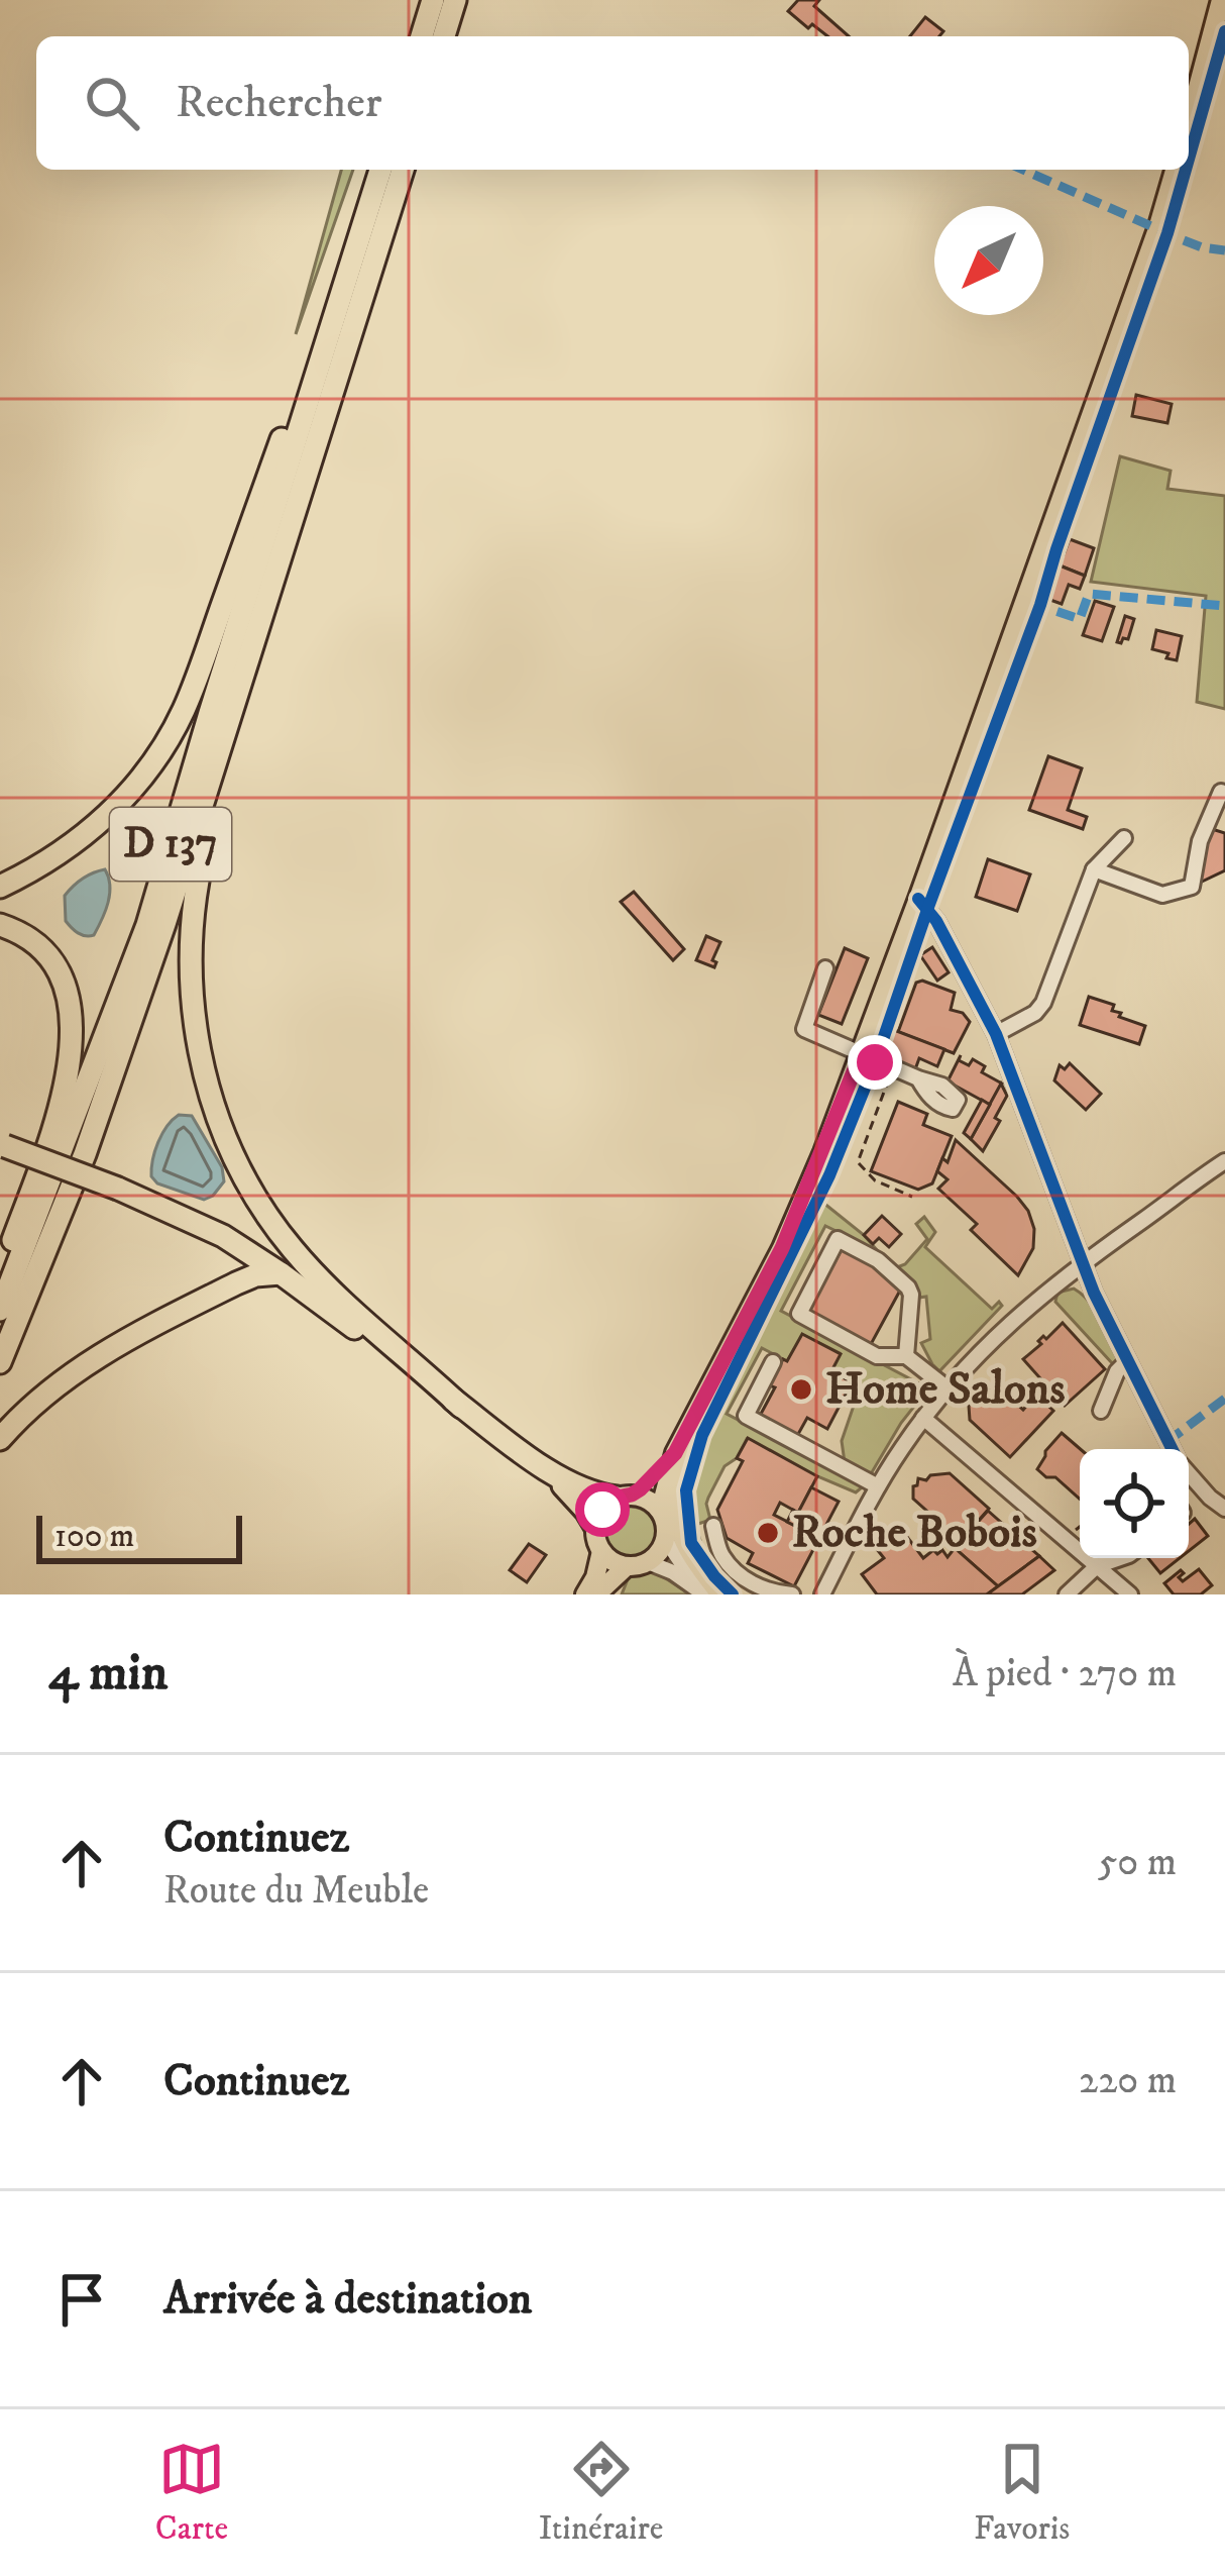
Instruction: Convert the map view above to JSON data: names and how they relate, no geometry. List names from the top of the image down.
{
  "streets": {
    "highway": ["D 137"]
  },
  "places": ["Home Salons", "Roche Bobois"],
  "scale_bar": "100 m",
  "north": "bottom left",
  "page": {
    "search": "Rechercher",
    "scale": "100 m",
    "heading": ["4 min", "À pied · 270 m"],
    "list": [
      ["Continuez", "Route du Meuble", "50 m"],
      ["Continuez", "220 m"],
      "Arrivée à destination"
    ],
    "nav": ["Carte", "Itinéraire", "Favoris"]
  }
}
